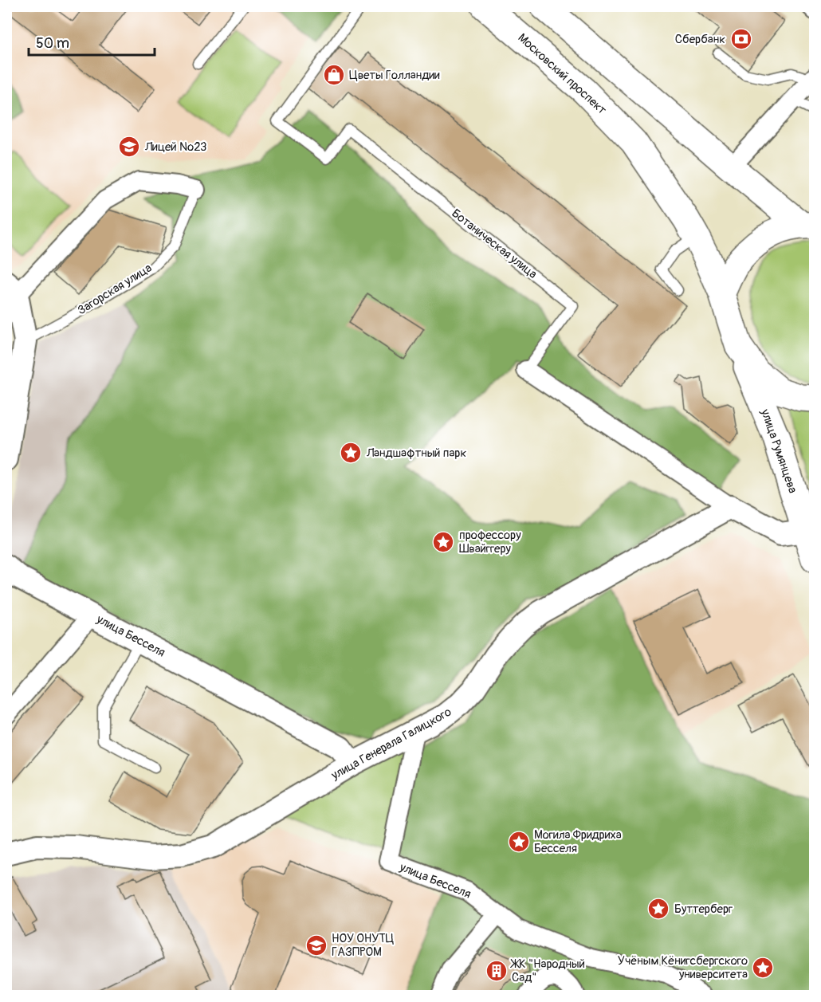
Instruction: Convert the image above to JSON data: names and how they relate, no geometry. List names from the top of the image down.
{
  "streets": {
    "main road": ["Московский проспект", "улица Румянцева"],
    "street": [
      "Ботаническая улица",
      "Загорская улица",
      "улица Бесселя",
      "улица Генерала Галицкого"
    ]
  },
  "crossings": [
    ["Московский проспект", "улица Румянцева"],
    ["Ботаническая улица", "улица Генерала Галицкого"],
    ["улица Бесселя", "улица Генерала Галицкого"]
  ],
  "places": {
    "bank": ["Сбербанк"],
    "shop": ["Цветы Голландии"],
    "school or university": ["Лицей №23", "НОУ ОНУТЦ ГАЗПРОМ"],
    "place": [
      "Ландшафтный парк",
      "профессору Швайггеру",
      "Могила Фридриха Бесселя",
      "Буттерберг",
      "Учёным Кёнигсбергского университета"
    ],
    "building": ["ЖК \"Народный Сад\""]
  },
  "scale_bar": "50 m"
}
